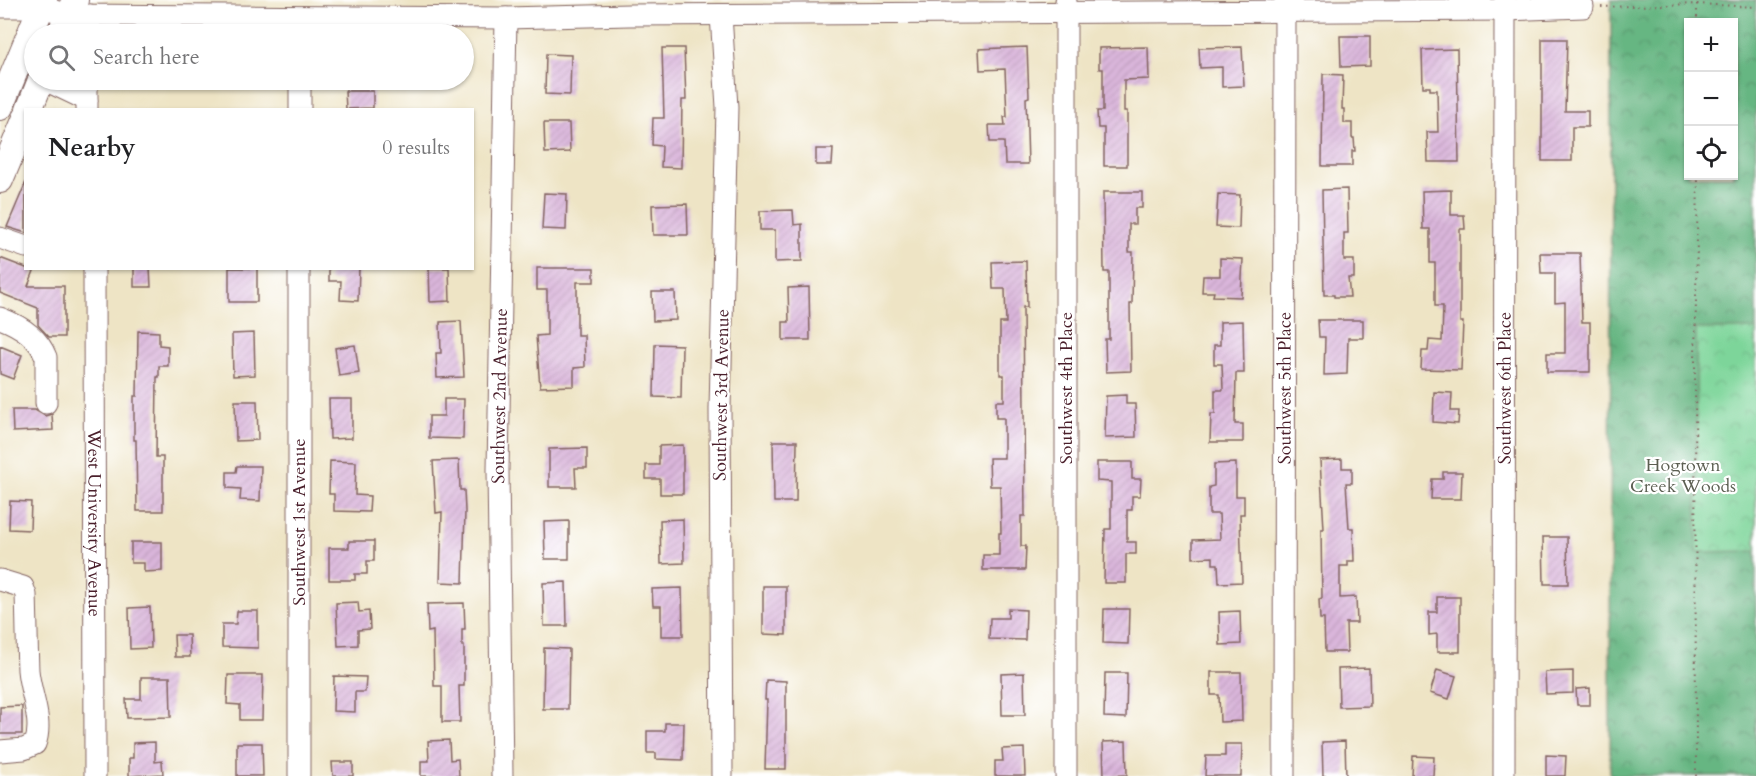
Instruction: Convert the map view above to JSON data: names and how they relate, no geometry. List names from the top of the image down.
{
  "streets": {
    "street": [
      "Southwest 4th Place",
      "Southwest 5th Place",
      "Southwest 6th Place",
      "Southwest 3rd Avenue",
      "Southwest 2nd Avenue",
      "West University Avenue",
      "Southwest 1st Avenue"
    ]
  },
  "parks": ["Hogtown Creek Woods"],
  "page": {
    "map_buttons": ["+", "−"],
    "search": "Search here",
    "heading": ["Nearby", "0 results"]
  }
}
